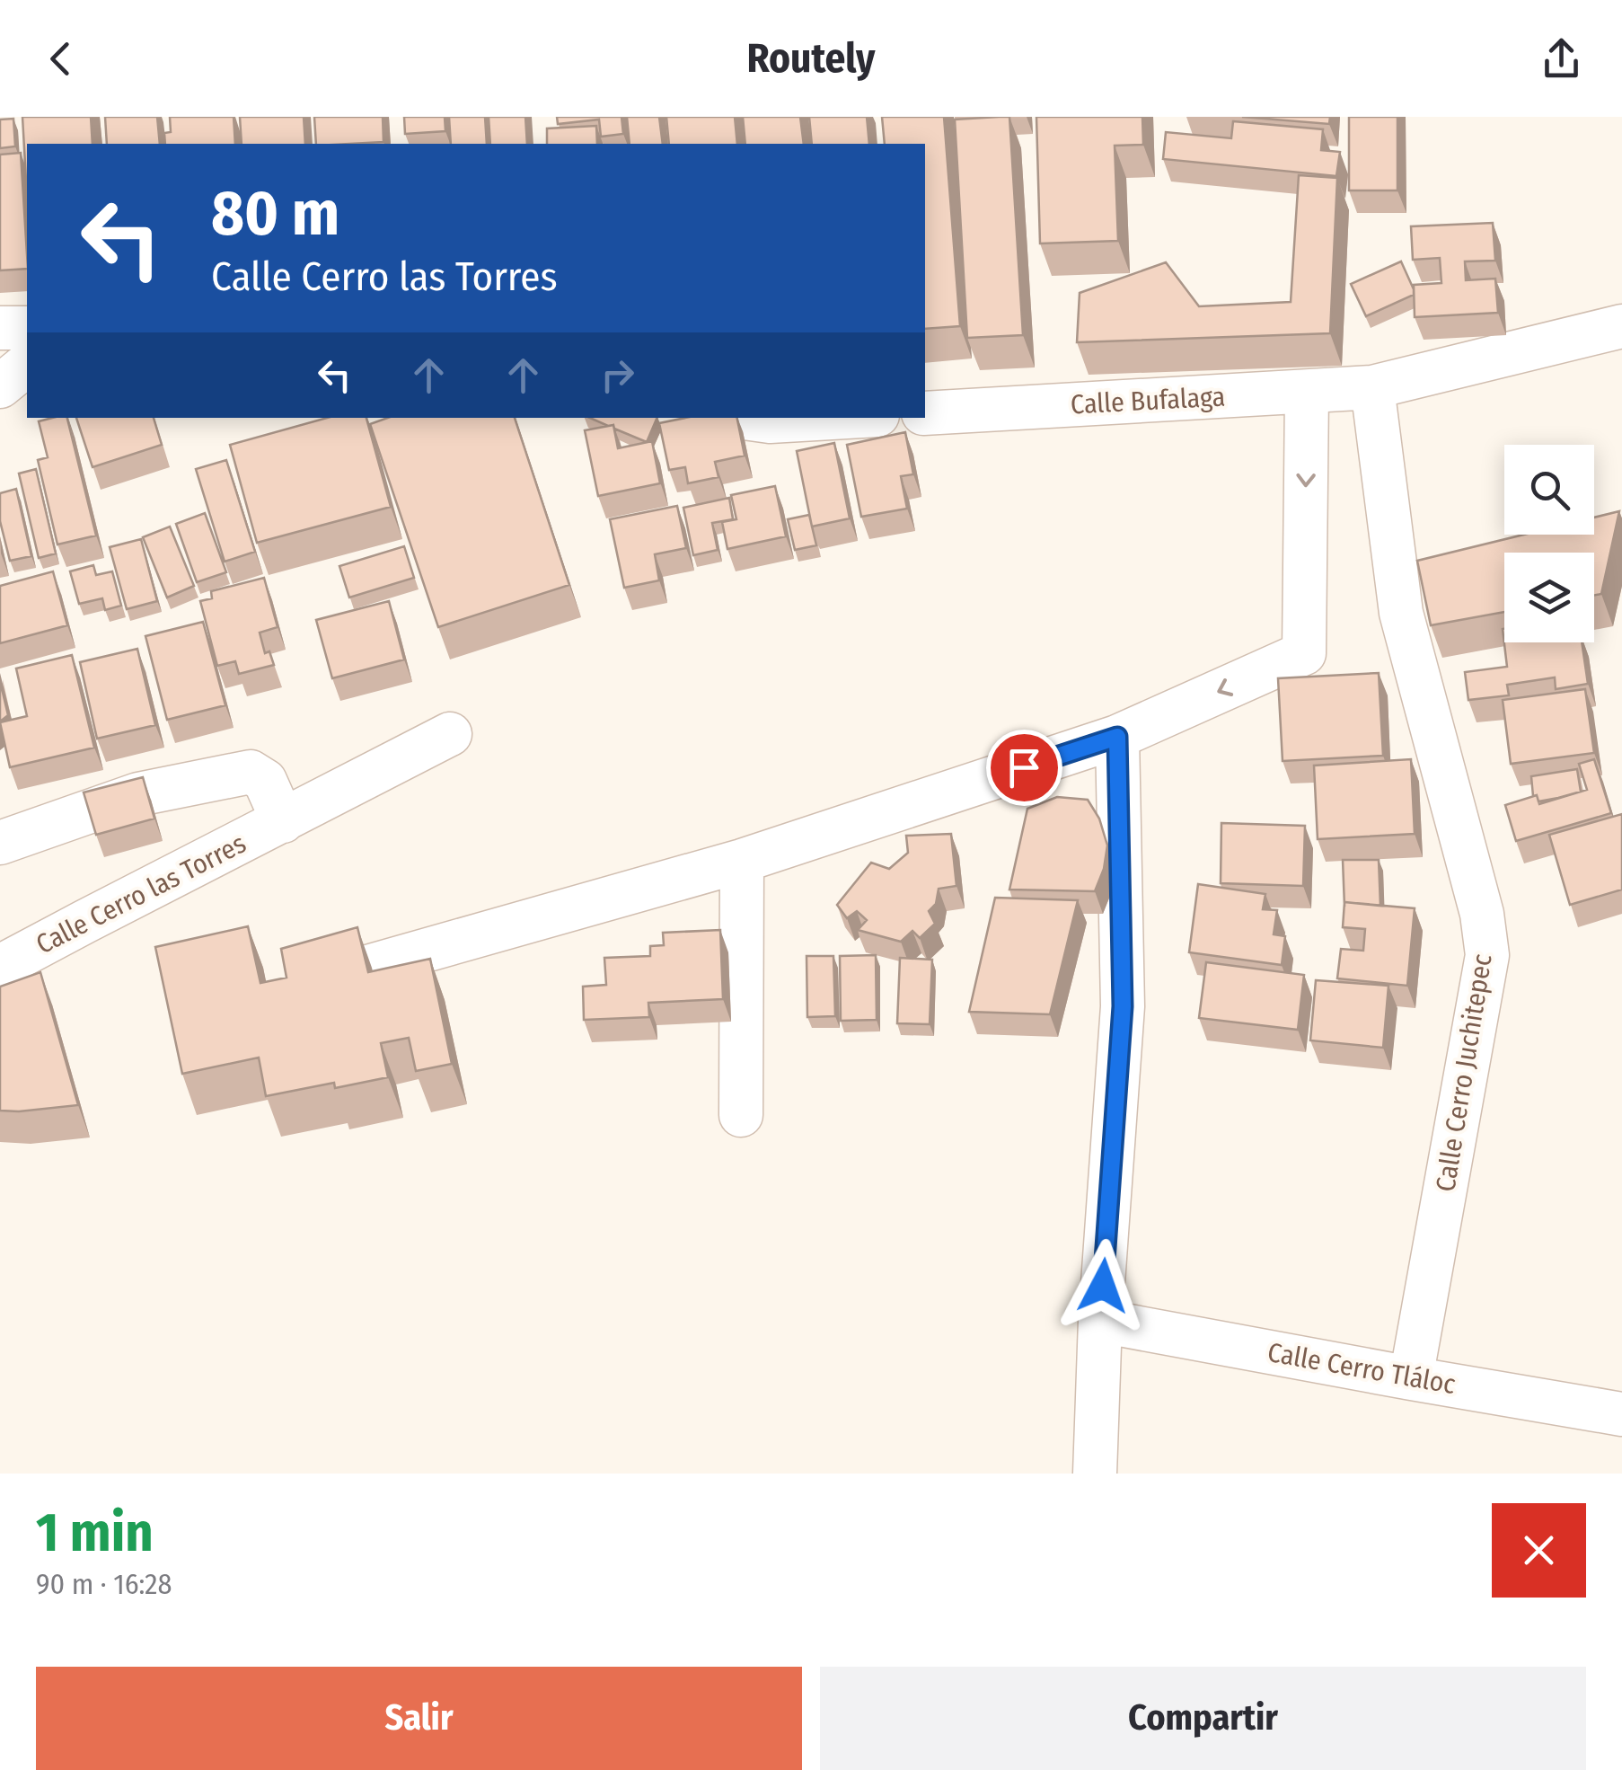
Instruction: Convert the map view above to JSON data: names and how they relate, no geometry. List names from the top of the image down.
{
  "streets": {
    "street": [
      "Calle Bufalaga",
      "Calle Cerro las Torres",
      "Calle Cerro Juchitepec",
      "Calle Cerro Tláloc"
    ]
  },
  "crossings": [
    ["Calle Bufalaga", "Calle Cerro Juchitepec"],
    ["Calle Cerro Juchitepec", "Calle Cerro Tláloc"]
  ],
  "page": {
    "header": "Routely",
    "turn": ["80 m", "Calle Cerro las Torres"],
    "heading": ["1 min", "90 m · 16:28"],
    "buttons": ["Salir", "Compartir"]
  }
}
